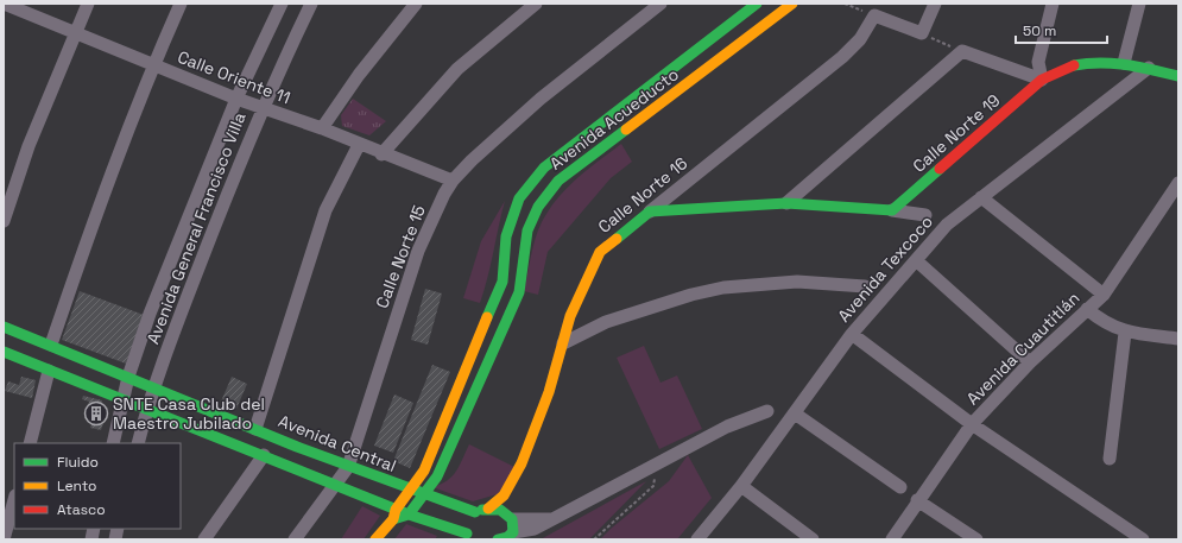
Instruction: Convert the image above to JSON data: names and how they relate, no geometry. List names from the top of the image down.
{
  "streets": {
    "street": [
      "Calle Oriente 11",
      "Avenida Acueducto",
      "Calle Norte 19",
      "Calle Norte 16",
      "Avenida General Francisco Villa",
      "Calle Norte 15",
      "Avenida Texcoco",
      "Avenida Cuautitlán",
      "Avenida Central"
    ]
  },
  "crossings": [
    ["Calle Oriente 11", "Avenida General Francisco Villa"],
    ["Calle Oriente 11", "Calle Norte 15"],
    ["Avenida Acueducto", "Avenida Central"],
    ["Calle Norte 19", "Avenida Texcoco"],
    ["Avenida General Francisco Villa", "Avenida Central"],
    ["Calle Norte 15", "Avenida Central"]
  ],
  "places": {
    "building": ["SNTE Casa Club del Maestro Jubilado"]
  },
  "legend": ["Fluido", "Lento", "Atasco"],
  "scale_bar": "50 m"
}
